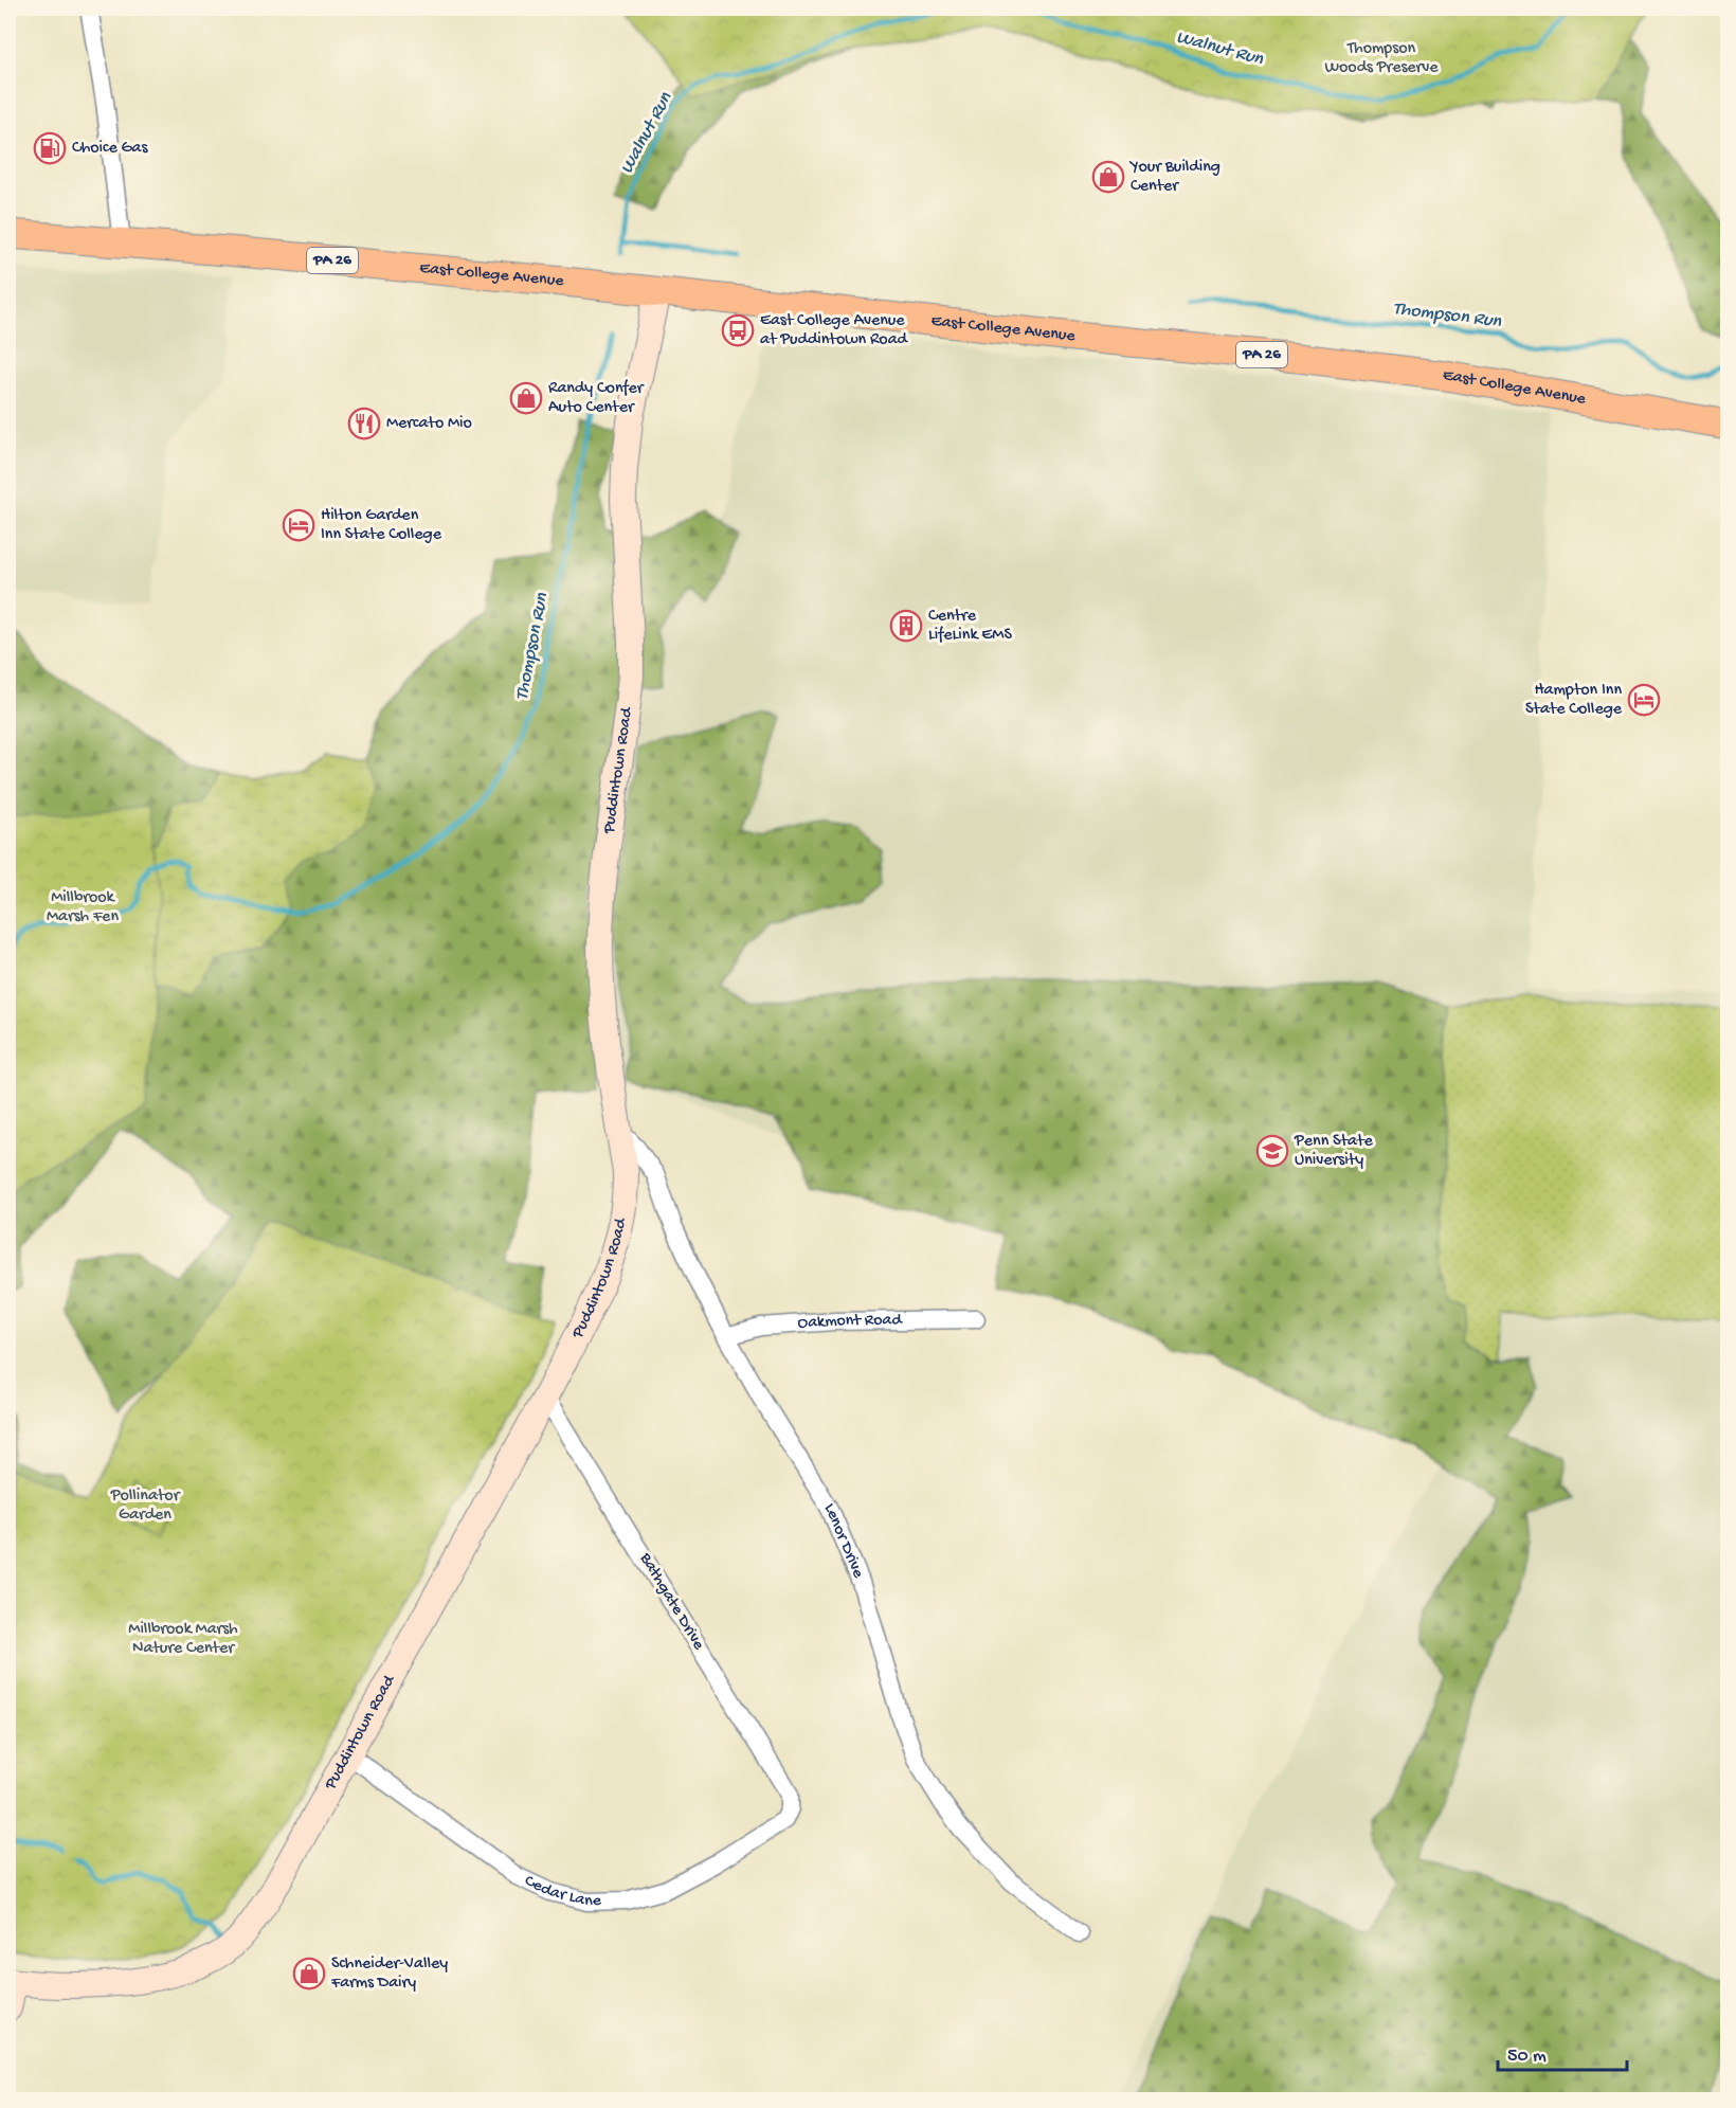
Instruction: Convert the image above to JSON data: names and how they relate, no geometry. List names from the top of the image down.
{
  "streets": {
    "main road": ["PA 26", "East College Avenue"],
    "street": [
      "Puddintown Road",
      "Oakmont Road",
      "Lenor Drive",
      "Bathgate Drive",
      "Cedar Lane"
    ]
  },
  "crossings": [
    ["East College Avenue", "Puddintown Road"],
    ["Puddintown Road", "Lenor Drive"],
    ["Puddintown Road", "Bathgate Drive"],
    ["Puddintown Road", "Cedar Lane"],
    ["Oakmont Road", "Lenor Drive"],
    ["Bathgate Drive", "Cedar Lane"]
  ],
  "water": ["Walnut Run", "Thompson Run"],
  "parks": [
    "Thompson Woods Preserve",
    "Millbrook Marsh Fen",
    "Pollinator Garden",
    "Millbrook Marsh Nature Center"
  ],
  "places": {
    "fuel station": ["Choice Gas"],
    "shop": ["Your Building Center", "Randy Confer Auto Center", "Schneider-Valley Farms Dairy"],
    "bus stop": ["East College Avenue at Puddintown Road"],
    "restaurant": ["Mercato Mio"],
    "hotel": ["Hilton Garden Inn State College", "Hampton Inn State College"],
    "building": ["Centre LifeLink EMS"],
    "school or university": ["Penn State University"]
  },
  "scale_bar": "50 m"
}
